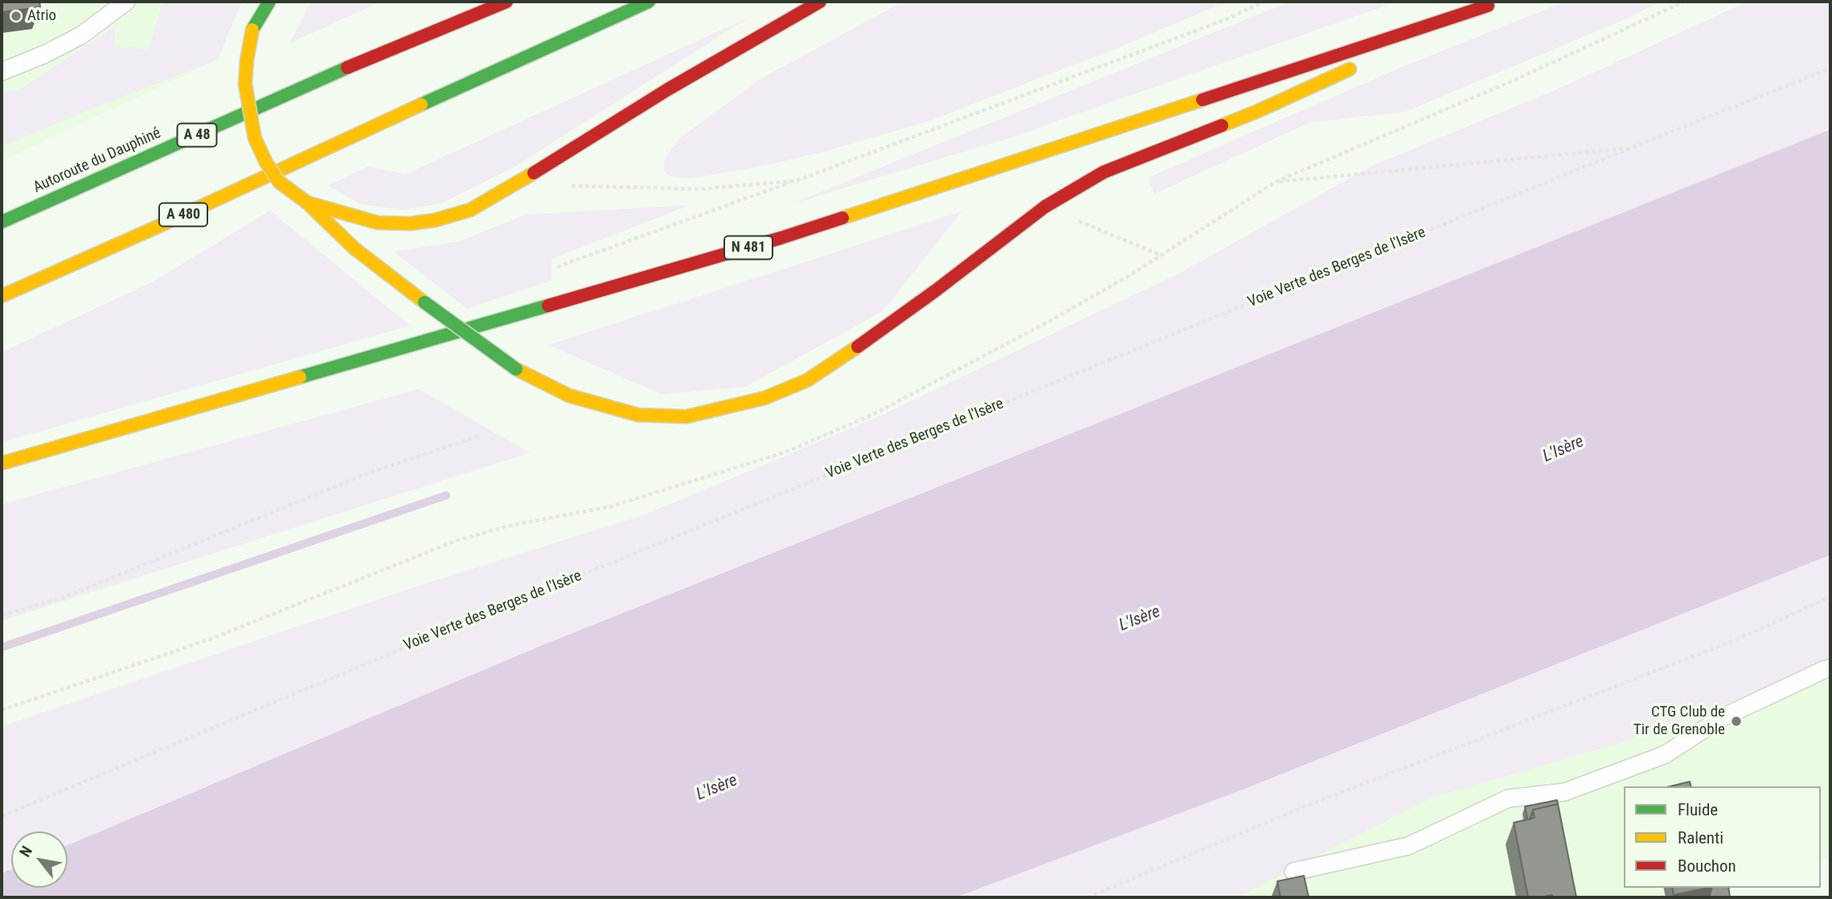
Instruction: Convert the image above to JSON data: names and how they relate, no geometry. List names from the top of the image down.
{
  "streets": {
    "highway": [
      "A 48",
      "Autoroute du Dauphiné",
      "A 480",
      "N 481"
    ],
    "path": ["Voie Verte des Berges de l'Isère"]
  },
  "water": ["L'Isère"],
  "places": ["Atrio", "CTG Club de Tir de Grenoble"],
  "legend": ["Fluide", "Ralenti", "Bouchon"],
  "north": "top left"
}
